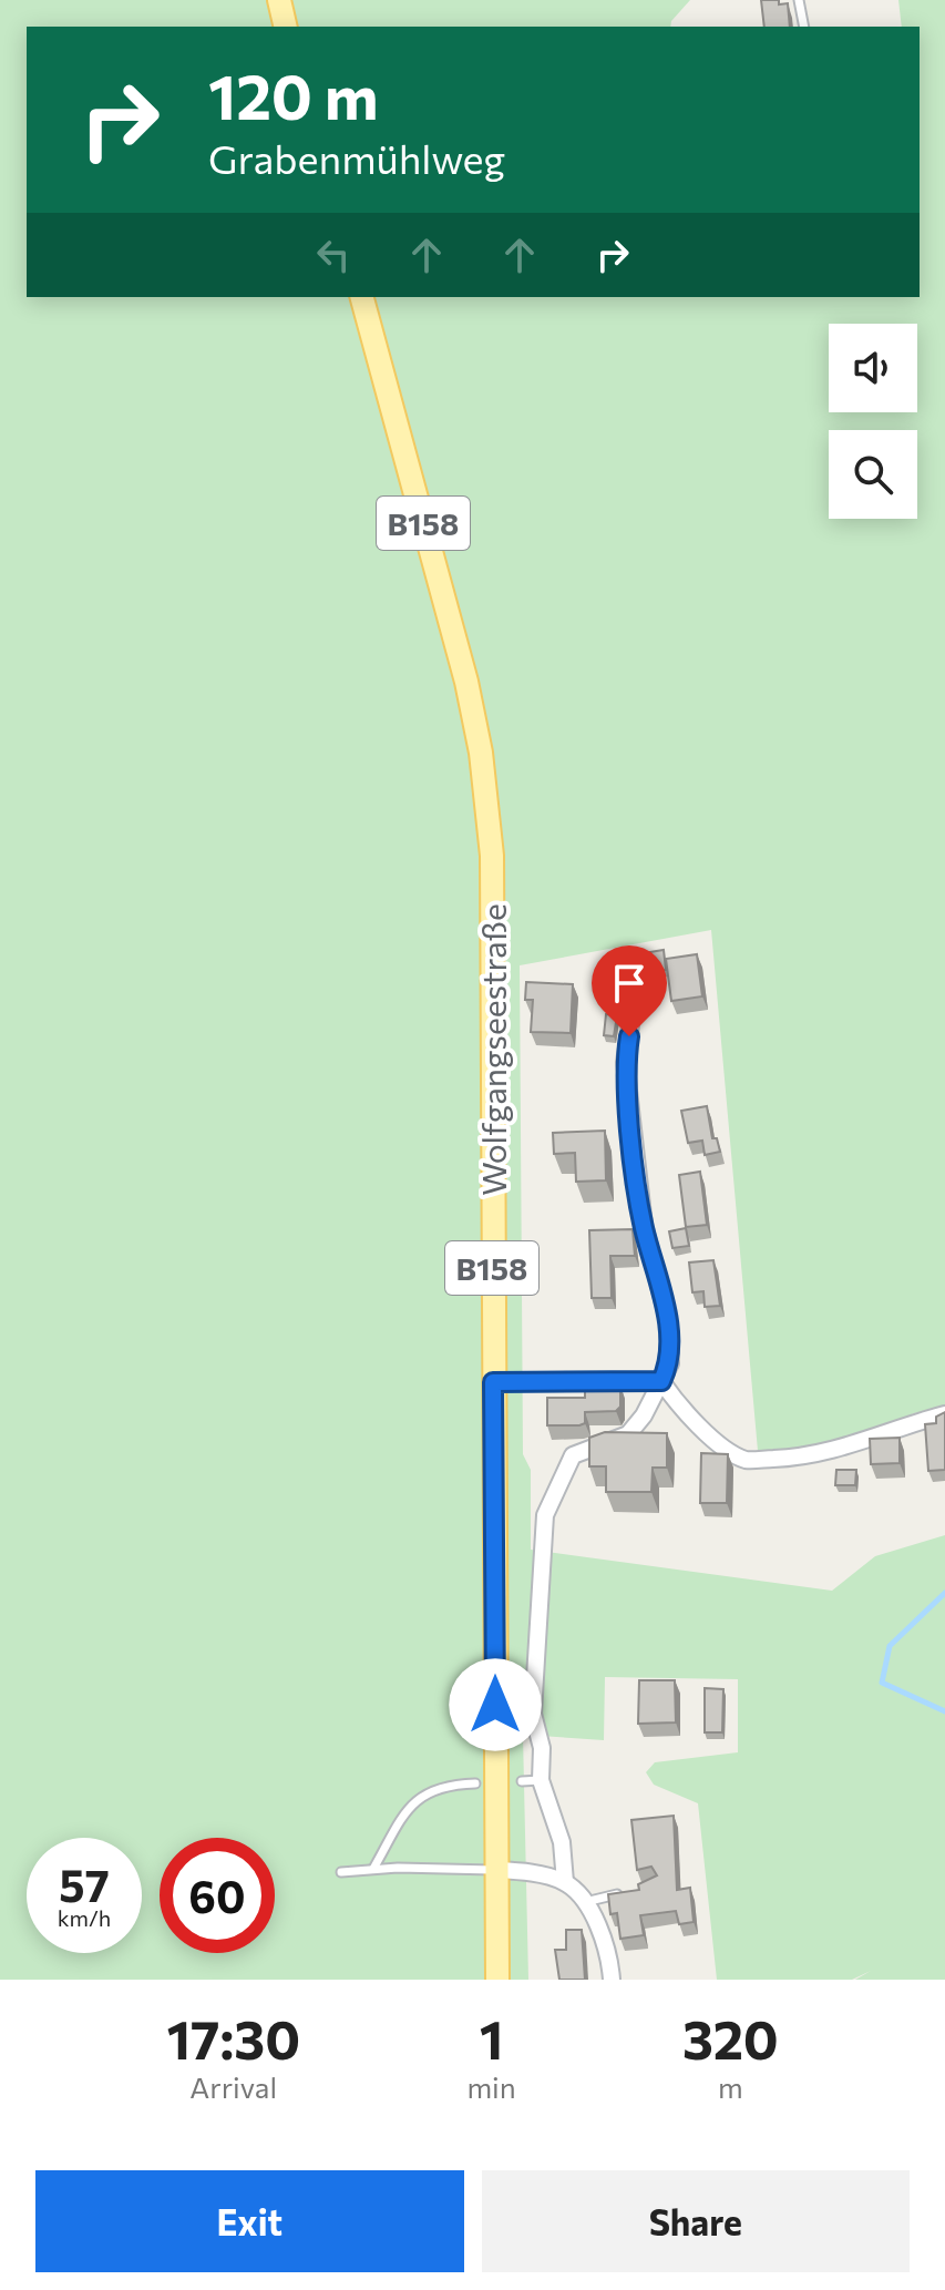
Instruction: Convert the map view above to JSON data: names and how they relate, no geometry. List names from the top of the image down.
{
  "streets": {
    "main road": ["B158", "Wolfgangseestraße"]
  },
  "page": {
    "turn": ["120 m", "Grabenmühlweg"],
    "speed": "57 km/h",
    "limit": "60",
    "eta": [
      "17:30",
      "Arrival",
      "1",
      "min",
      "320",
      "m"
    ],
    "buttons": ["Exit", "Share"]
  }
}
